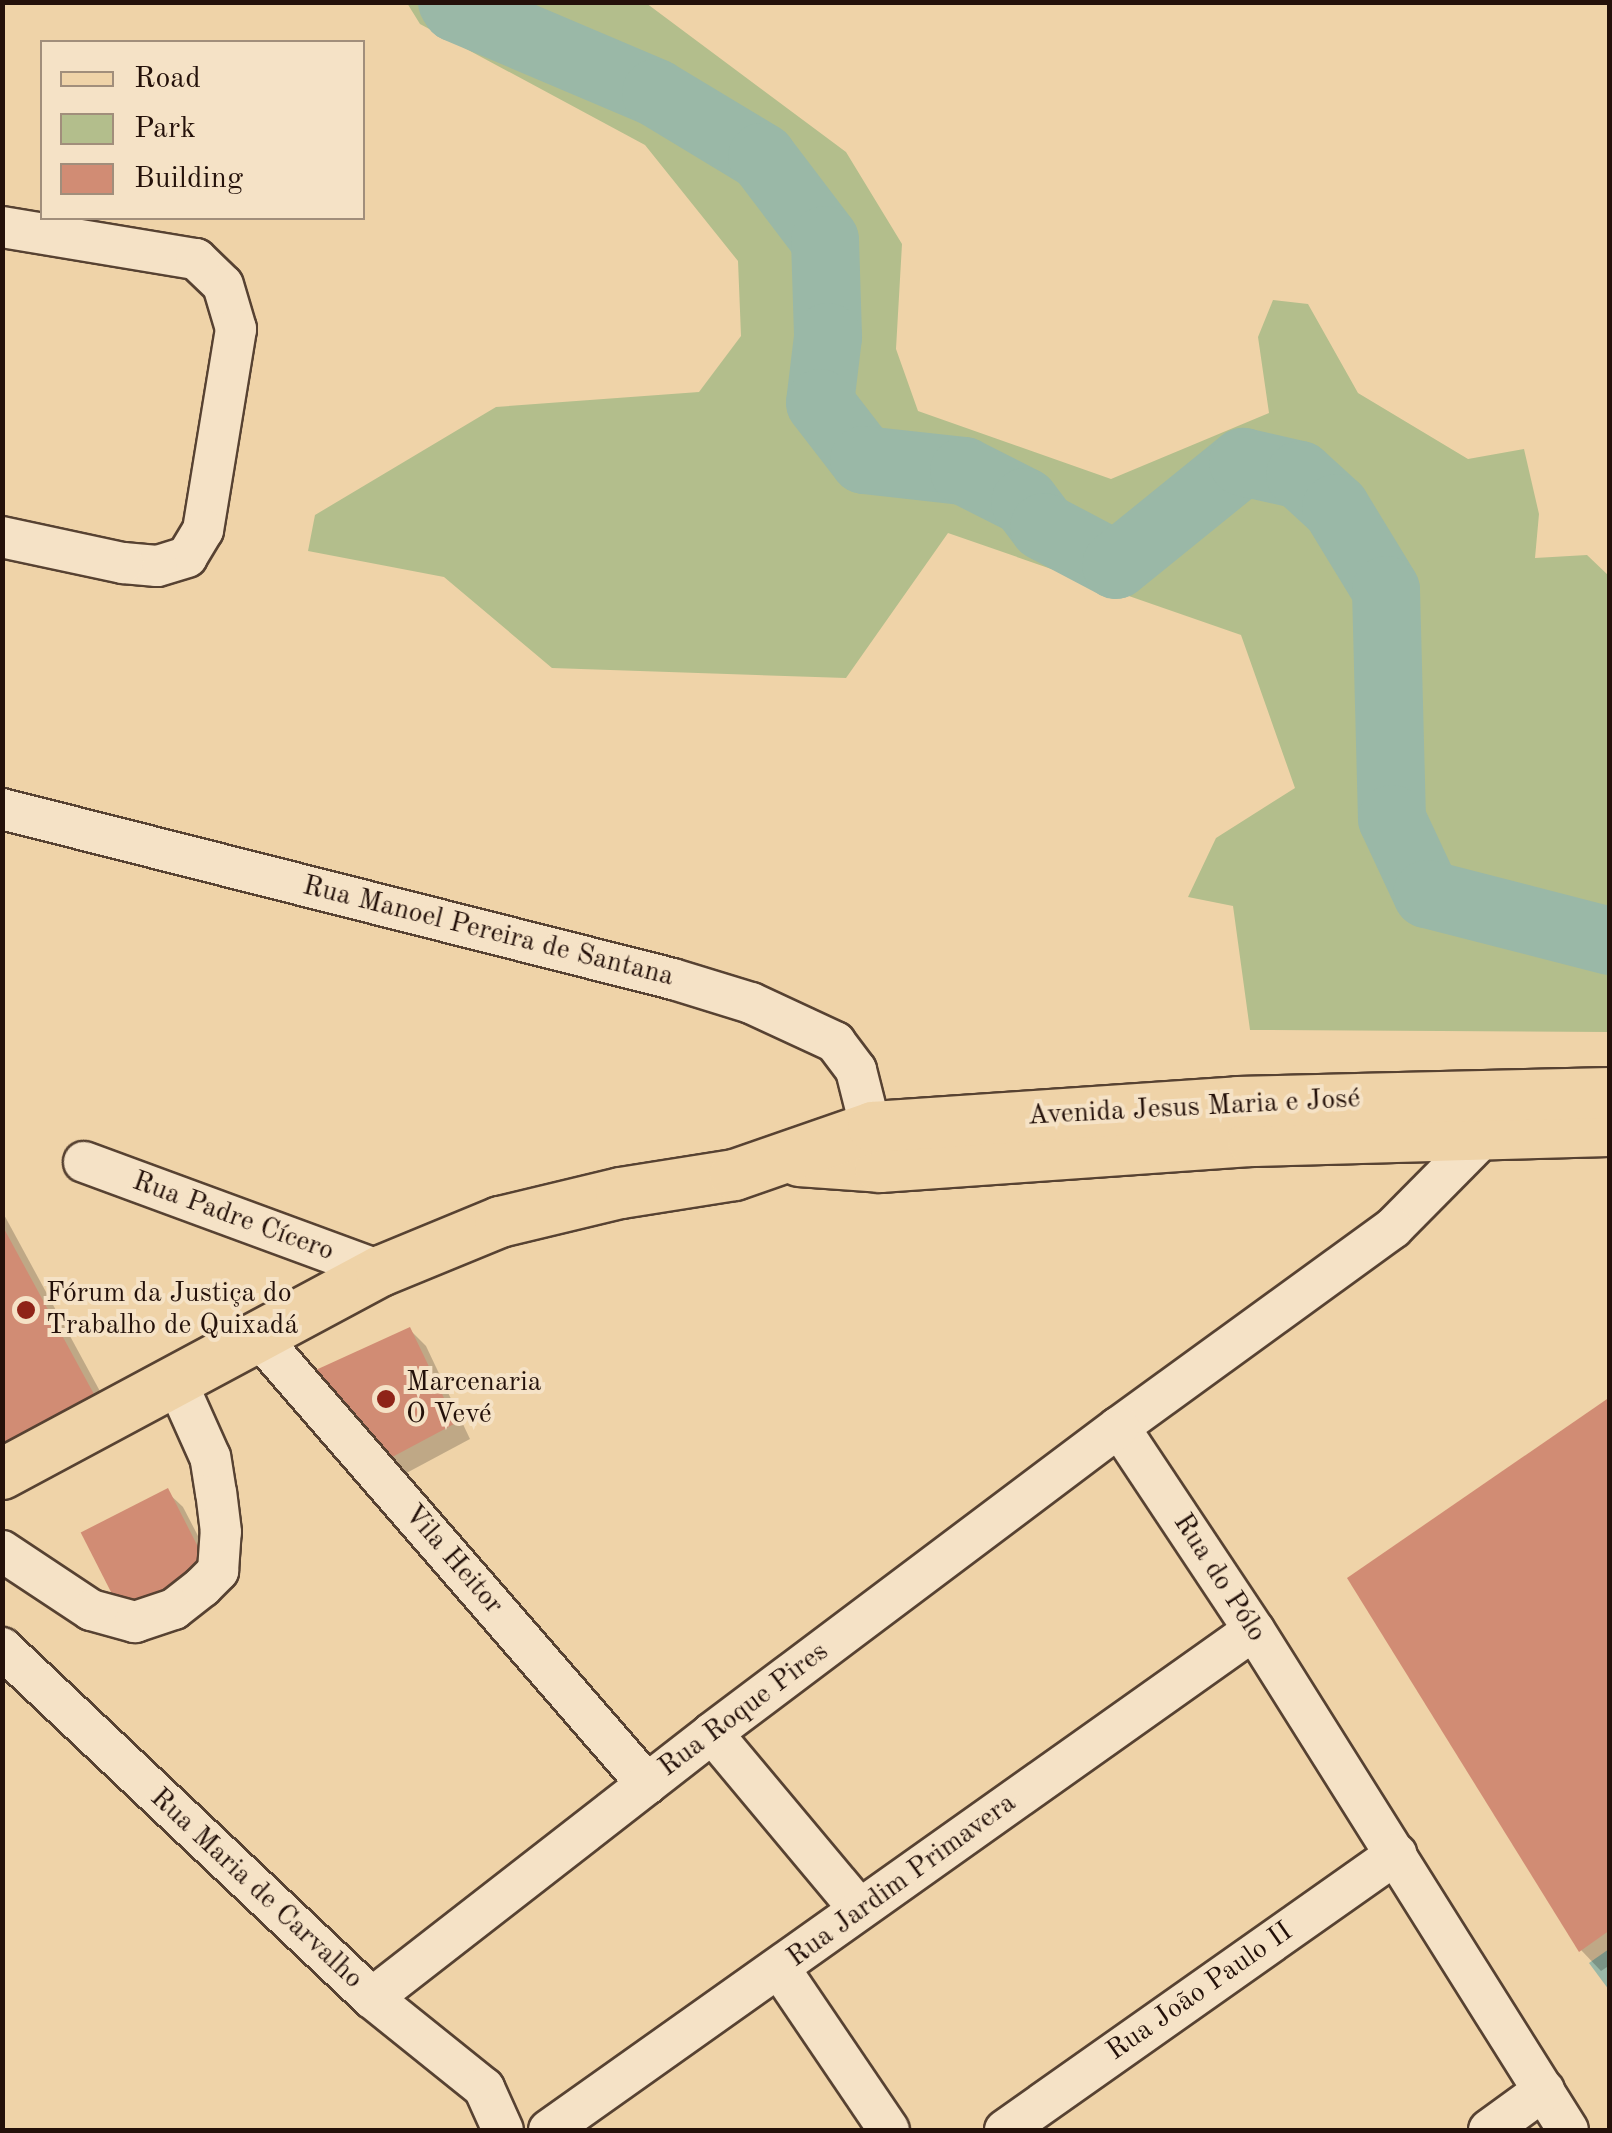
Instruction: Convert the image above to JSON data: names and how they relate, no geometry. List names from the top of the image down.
{
  "streets": {
    "main road": ["Avenida Jesus Maria e José"],
    "street": [
      "Rua Manoel Pereira de Santana",
      "Rua Padre Cícero",
      "Vila Heitor",
      "Rua do Pólo",
      "Rua Roque Pires",
      "Rua Jardim Primavera",
      "Rua Maria de Carvalho",
      "Rua João Paulo II"
    ]
  },
  "crossings": [
    ["Rua Manoel Pereira de Santana", "Avenida Jesus Maria e José"],
    ["Avenida Jesus Maria e José", "Rua Padre Cícero"],
    ["Avenida Jesus Maria e José", "Vila Heitor"],
    ["Vila Heitor", "Rua Roque Pires"],
    ["Rua do Pólo", "Rua Roque Pires"],
    ["Rua do Pólo", "Rua Jardim Primavera"],
    ["Rua do Pólo", "Rua João Paulo II"],
    ["Rua Roque Pires", "Rua Maria de Carvalho"]
  ],
  "places": ["Fórum da Justiça do Trabalho de Quixadá", "Marcenaria O Vevé"],
  "legend": ["Road", "Park", "Building"]
}
